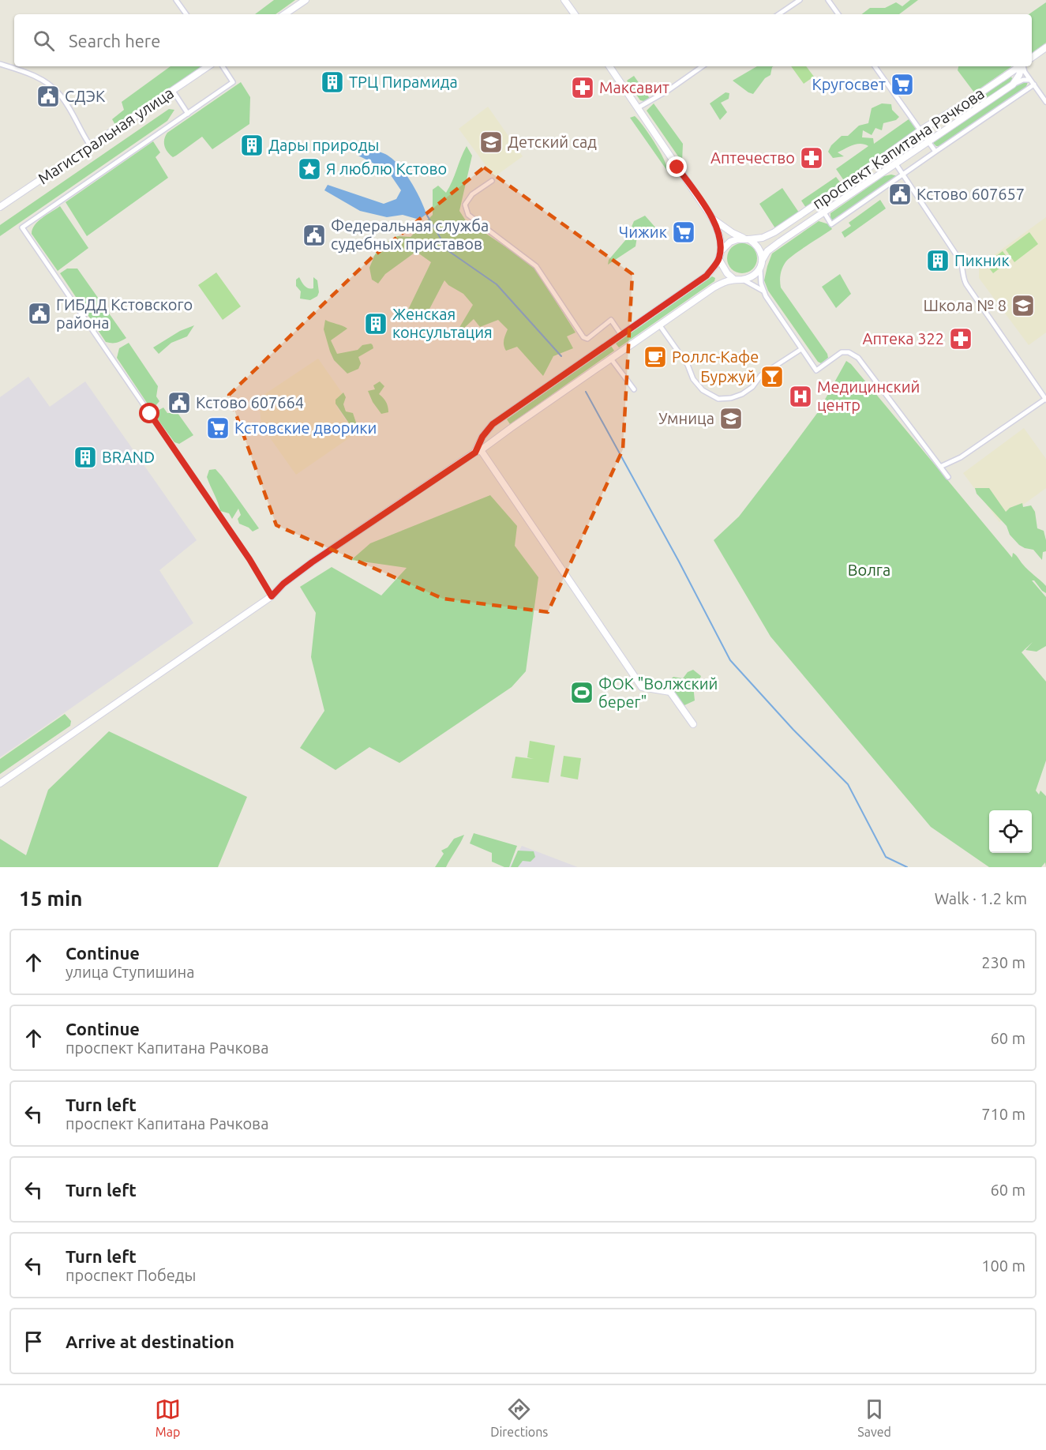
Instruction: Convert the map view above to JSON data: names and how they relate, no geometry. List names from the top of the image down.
{
  "streets": {
    "street": ["Магистральная улица", "проспект Капитана Рачкова"]
  },
  "parks": ["Волга"],
  "places": {
    "building": [
      "ТРЦ Пирамида",
      "Дары природы",
      "Пикник",
      "Женская консультация",
      "BRAND"
    ],
    "supermarket": ["Кругосвет", "Чижик", "Кстовские дворики"],
    "pharmacy": ["Максавит", "Аптечество", "Аптека 322"],
    "public building": [
      "СДЭК",
      "Кстово 607657",
      "Федеральная служба судебных приставов",
      "ГИБДД Кстовского района",
      "Кстово 607664"
    ],
    "school or university": ["Детский сад", "Школа № 8", "Умница"],
    "place": ["Я люблю Кстово"],
    "cafe": ["Роллс-Кафе"],
    "bar": ["Буржуй"],
    "hospital": ["Медицинский центр"],
    "sports": ["ФОК \"Волжский берег\""]
  },
  "page": {
    "search": "Search here",
    "heading": ["15 min", "Walk · 1.2 km"],
    "list": [
      ["Continue", "улица Ступишина", "230 m"],
      ["Continue", "проспект Капитана Рачкова", "60 m"],
      ["Turn left", "проспект Капитана Рачкова", "710 m"],
      ["Turn left", "60 m"],
      ["Turn left", "проспект Победы", "100 m"],
      "Arrive at destination"
    ],
    "nav": ["Map", "Directions", "Saved"]
  }
}
